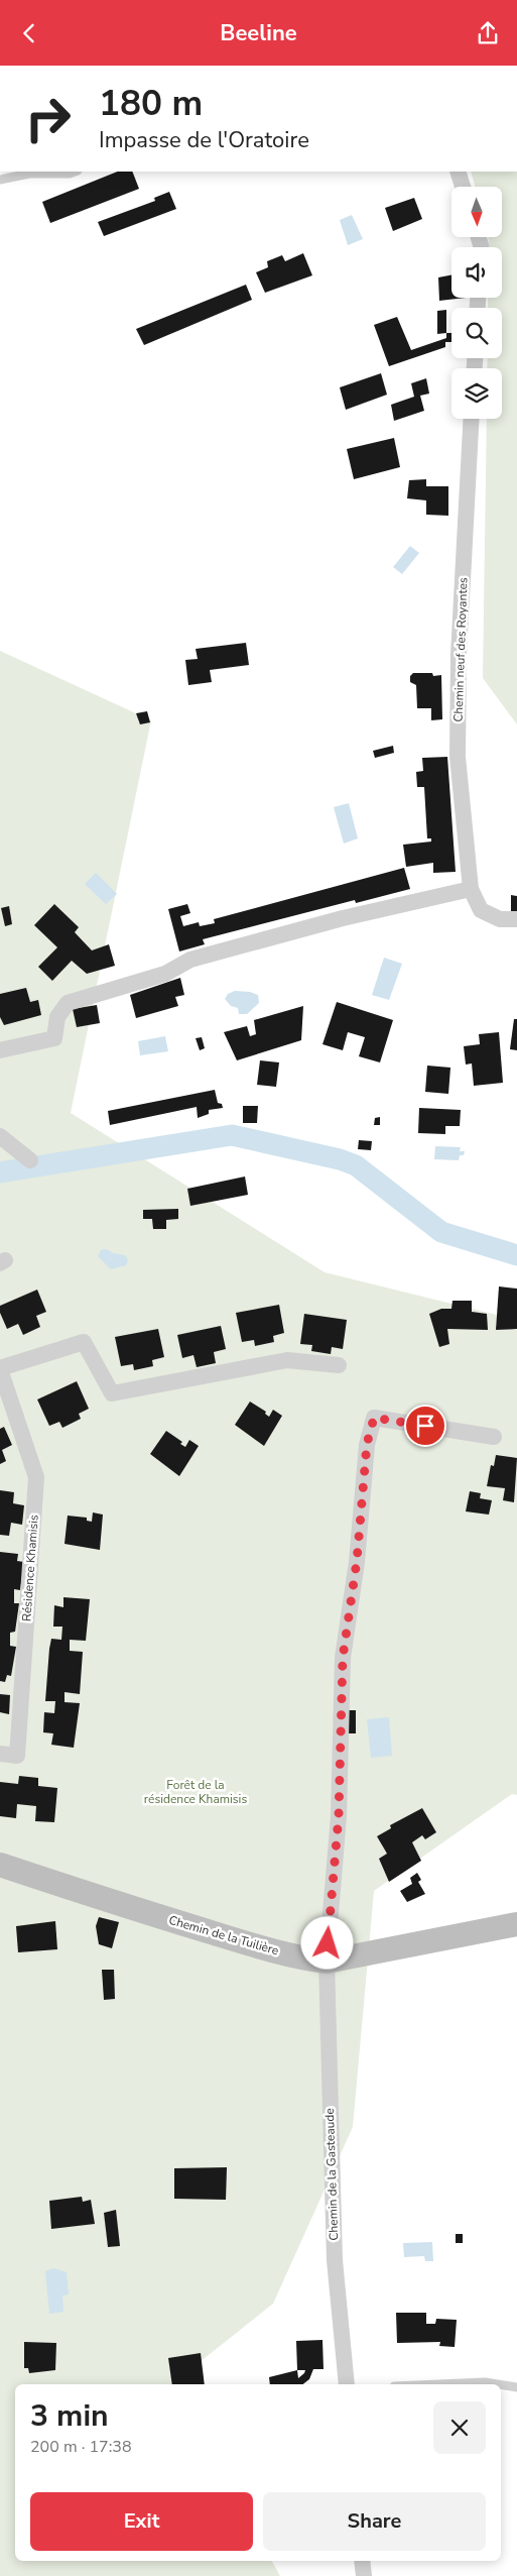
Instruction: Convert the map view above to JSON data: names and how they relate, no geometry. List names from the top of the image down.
{
  "streets": {
    "street": [
      "Chemin neuf des Royantes",
      "Résidence Khamisis",
      "Chemin de la Tuilière",
      "Chemin de la Gasteaude"
    ]
  },
  "crossings": [
    ["Chemin de la Tuilière", "Chemin de la Gasteaude"]
  ],
  "parks": ["Forêt de la résidence Khamisis"],
  "north": "bottom",
  "page": {
    "header": "Beeline",
    "turn": ["180 m", "Impasse de l'Oratoire"],
    "heading": ["3 min", "200 m · 17:38"],
    "buttons": ["Exit", "Share"]
  }
}
